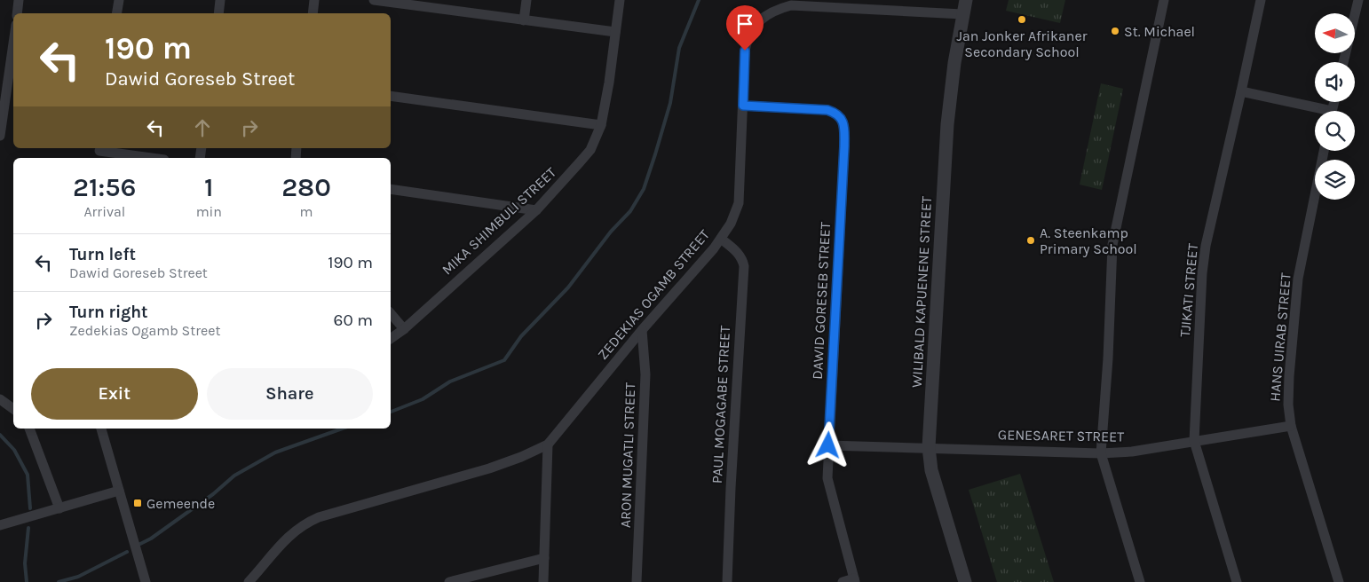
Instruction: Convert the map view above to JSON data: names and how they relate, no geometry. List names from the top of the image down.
{
  "streets": {
    "street": [
      "MIKA SHIMBULI STREET",
      "TJIKATI STREET",
      "WILIBALD KAPUENENE STREET",
      "ZEDEKIAS OGAMB STREET",
      "DAWID GORESEB STREET",
      "HANS UIRAB STREET",
      "PAUL MOGAGABE STREET",
      "GENESARET STREET",
      "ARON MUGATLI STREET"
    ]
  },
  "crossings": [
    ["TJIKATI STREET", "GENESARET STREET"],
    ["WILIBALD KAPUENENE STREET", "ZEDEKIAS OGAMB STREET"],
    ["WILIBALD KAPUENENE STREET", "GENESARET STREET"],
    ["ZEDEKIAS OGAMB STREET", "DAWID GORESEB STREET"],
    ["ZEDEKIAS OGAMB STREET", "PAUL MOGAGABE STREET"],
    ["ZEDEKIAS OGAMB STREET", "ARON MUGATLI STREET"],
    ["DAWID GORESEB STREET", "GENESARET STREET"],
    ["HANS UIRAB STREET", "GENESARET STREET"]
  ],
  "places": {
    "other": ["Jan Jonker Afrikaner Secondary School", "St. Michael", "A. Steenkamp Primary School"],
    "transit": ["Gemeende"]
  },
  "north": "left",
  "page": {
    "turn": ["190 m", "Dawid Goreseb Street"],
    "eta": [
      "21:56",
      "Arrival",
      "1",
      "min",
      "280",
      "m"
    ],
    "list": [
      {
        "name": "Turn left",
        "note": "Dawid Goreseb Street",
        "value": "190 m"
      },
      {
        "name": "Turn right",
        "note": "Zedekias Ogamb Street",
        "value": "60 m"
      }
    ],
    "buttons": ["Exit", "Share"]
  }
}
